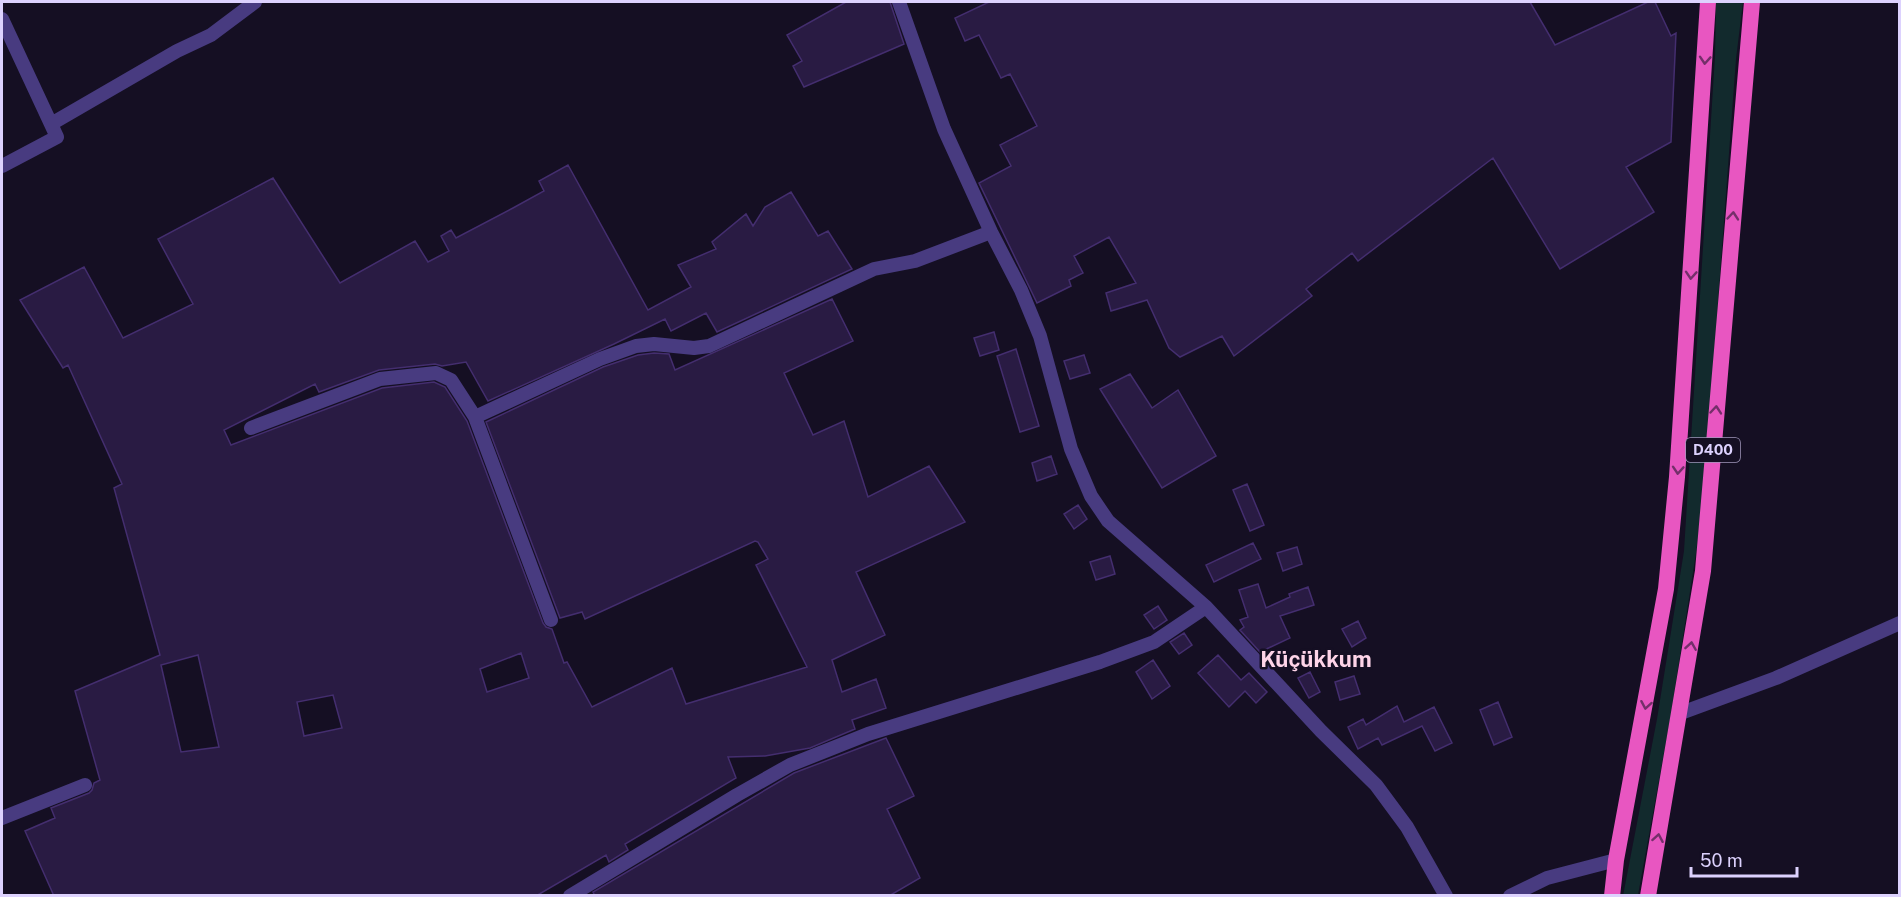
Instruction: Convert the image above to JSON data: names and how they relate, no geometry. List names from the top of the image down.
{
  "streets": {
    "highway": ["D400"]
  },
  "districts": ["Küçükkum"],
  "scale_bar": "50 m"
}
